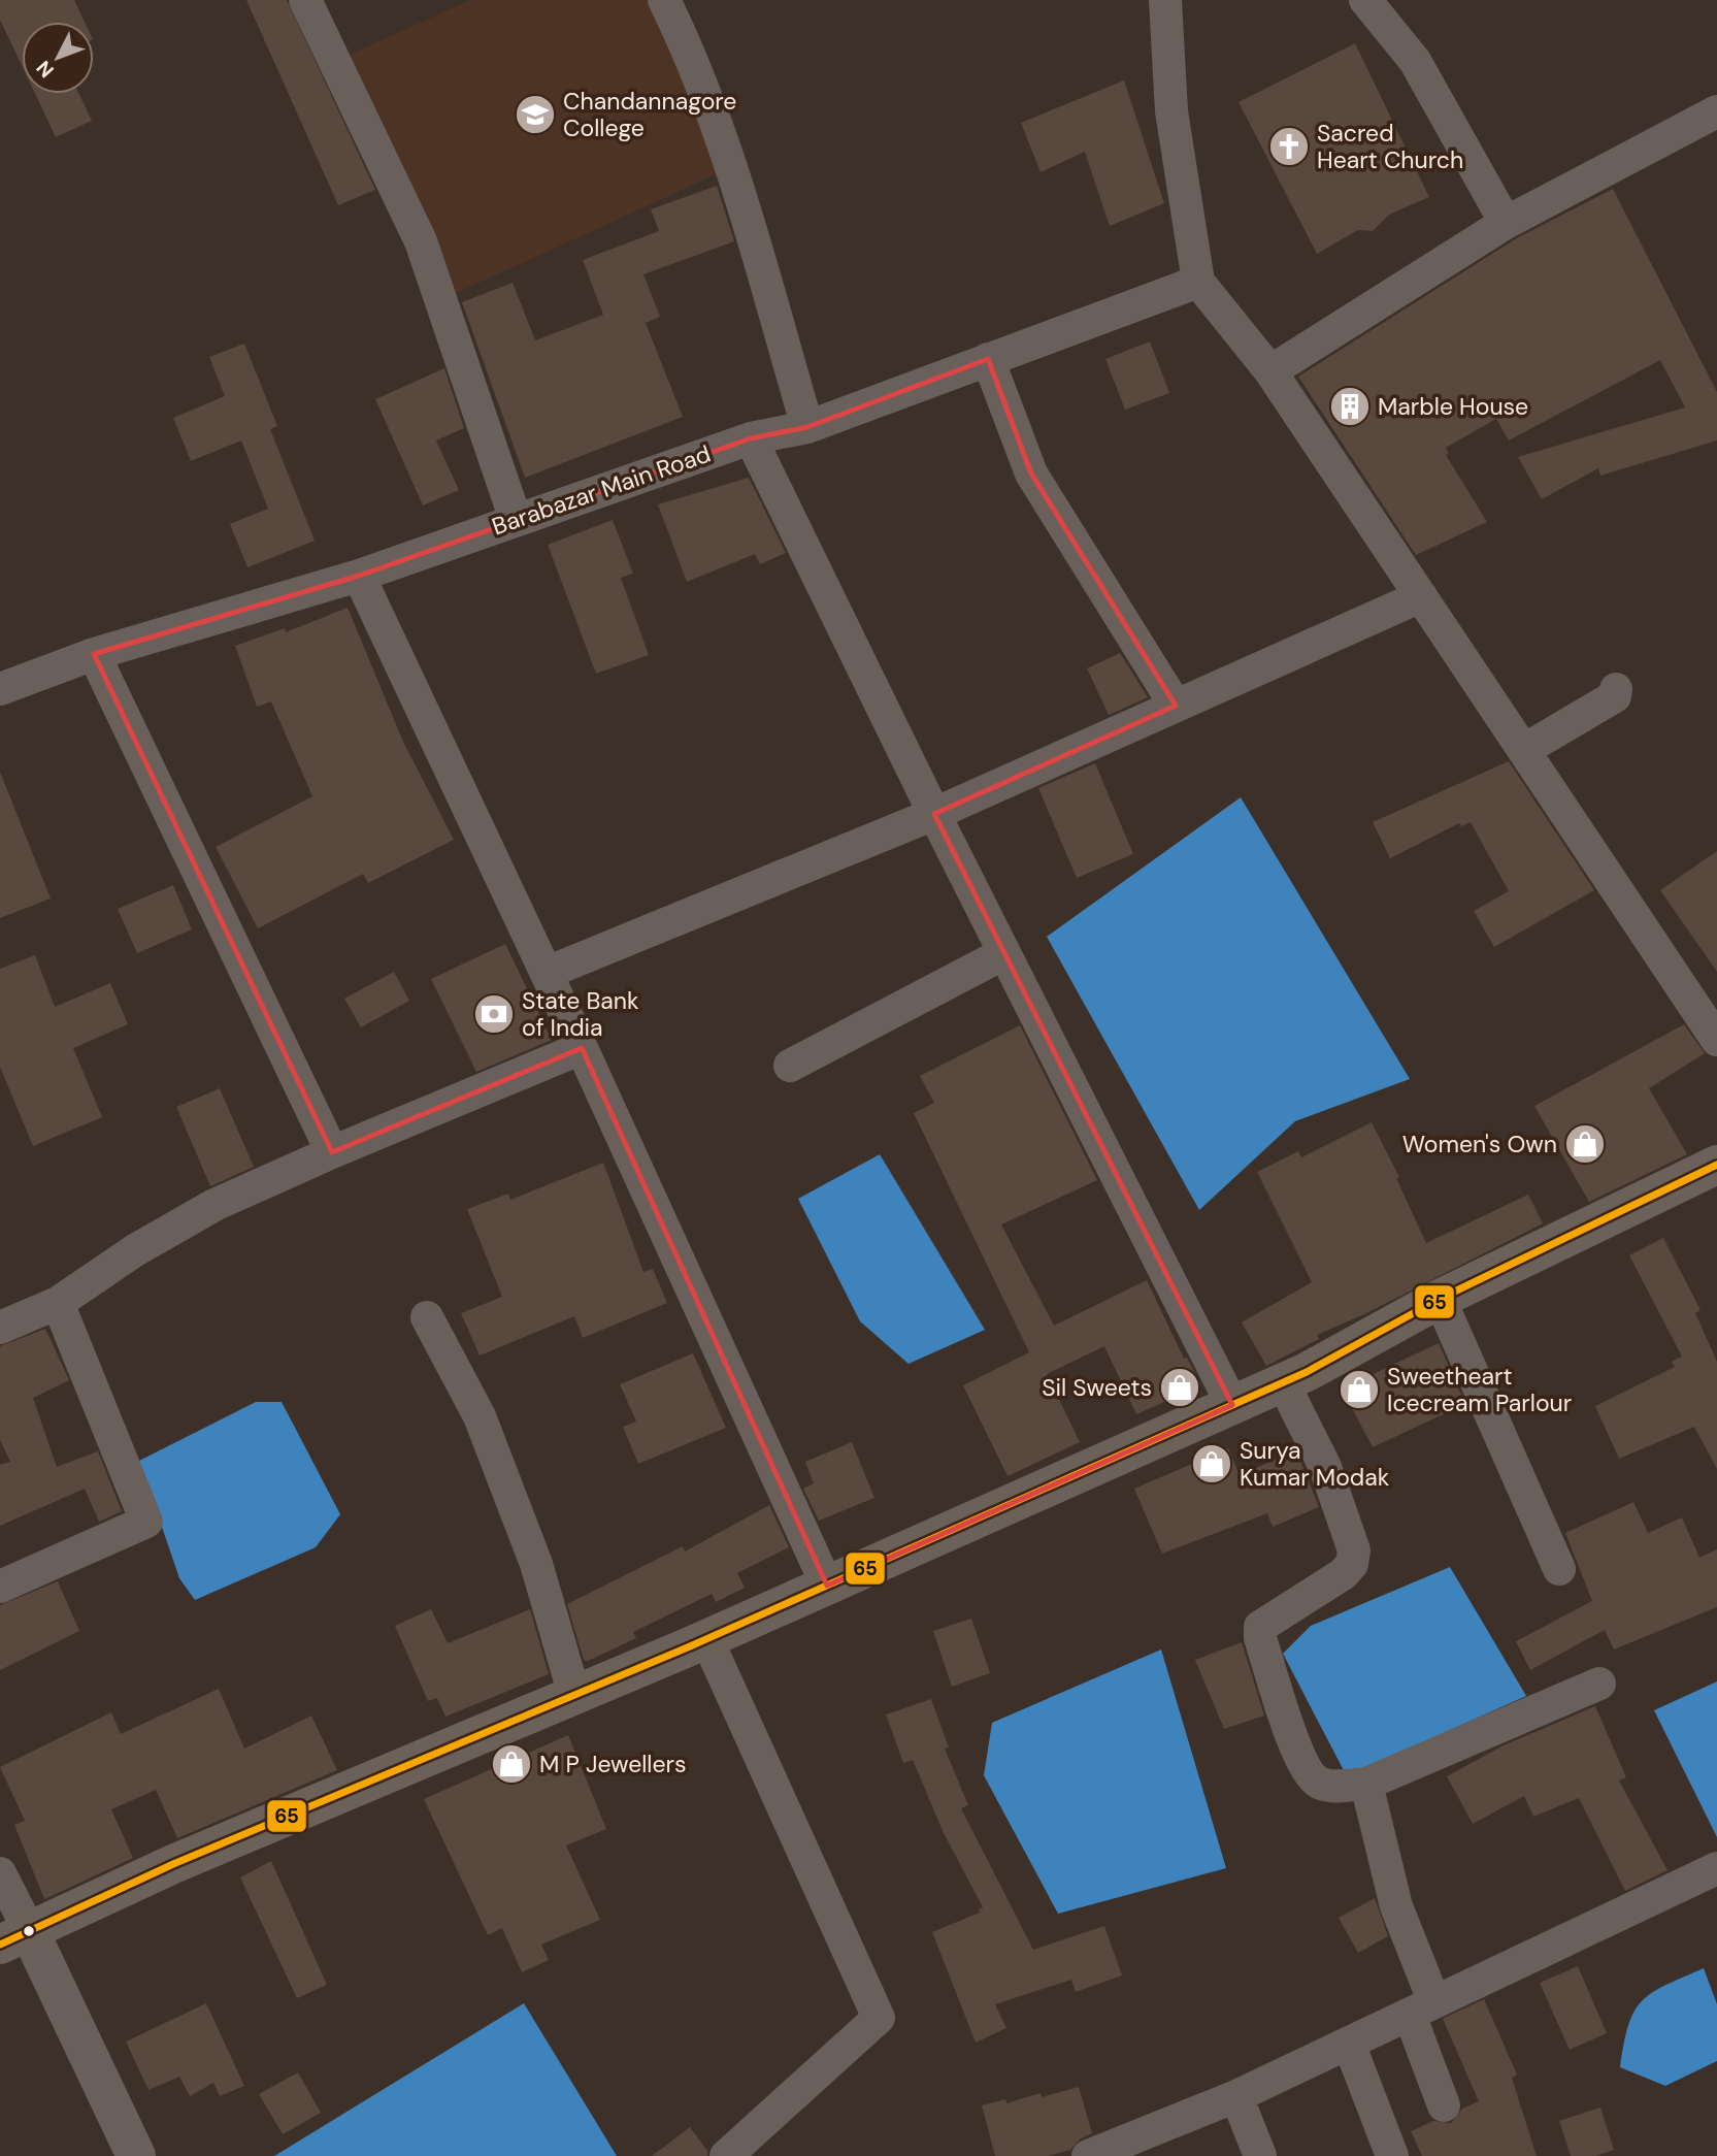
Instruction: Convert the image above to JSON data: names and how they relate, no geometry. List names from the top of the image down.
{
  "streets": {
    "street": ["Barabazar Main Road"]
  },
  "places": {
    "school or university": ["Chandannagore College"],
    "church": ["Sacred Heart Church"],
    "building": ["Marble House"],
    "bank": ["State Bank of India"],
    "shop": [
      "Women's Own",
      "Sil Sweets",
      "Sweetheart Icecream Parlour",
      "Surya Kumar Modak",
      "M P Jewellers"
    ]
  },
  "lines": ["transit line 65"],
  "north": "bottom left"
}
